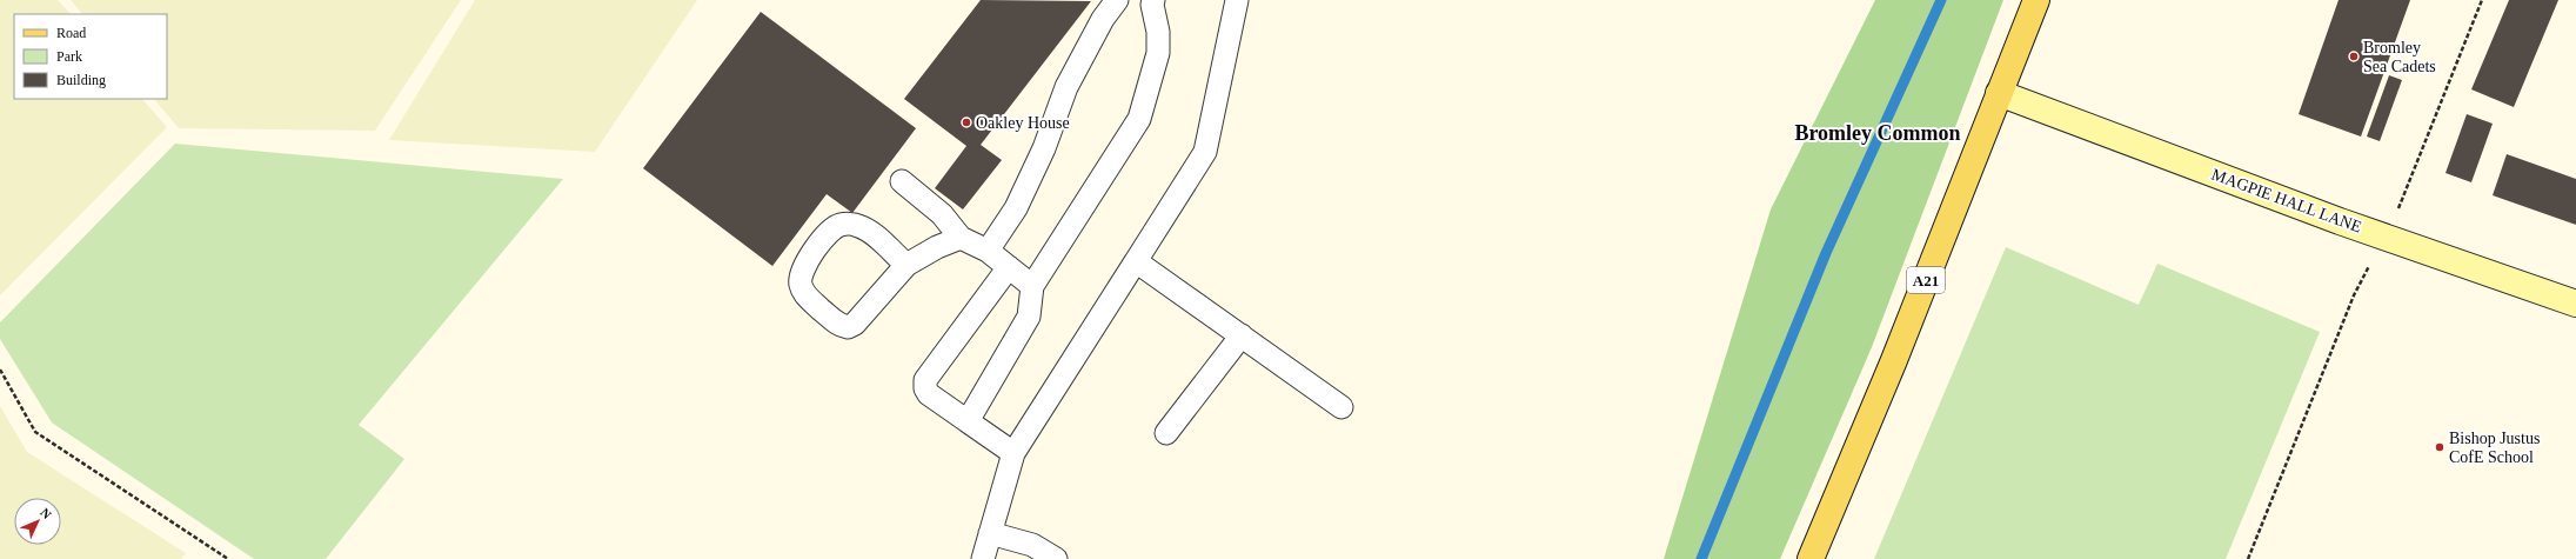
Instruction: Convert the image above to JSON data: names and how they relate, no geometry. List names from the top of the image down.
{
  "streets": {
    "main road": ["A21"],
    "street": ["MAGPIE HALL LANE"]
  },
  "crossings": [
    ["MAGPIE HALL LANE", "A21"]
  ],
  "districts": ["Bromley Common"],
  "places": ["Bromley Sea Cadets", "Oakley House", "Bishop Justus CofE School"],
  "legend": ["Road", "Park", "Building"],
  "north": "top right"
}
